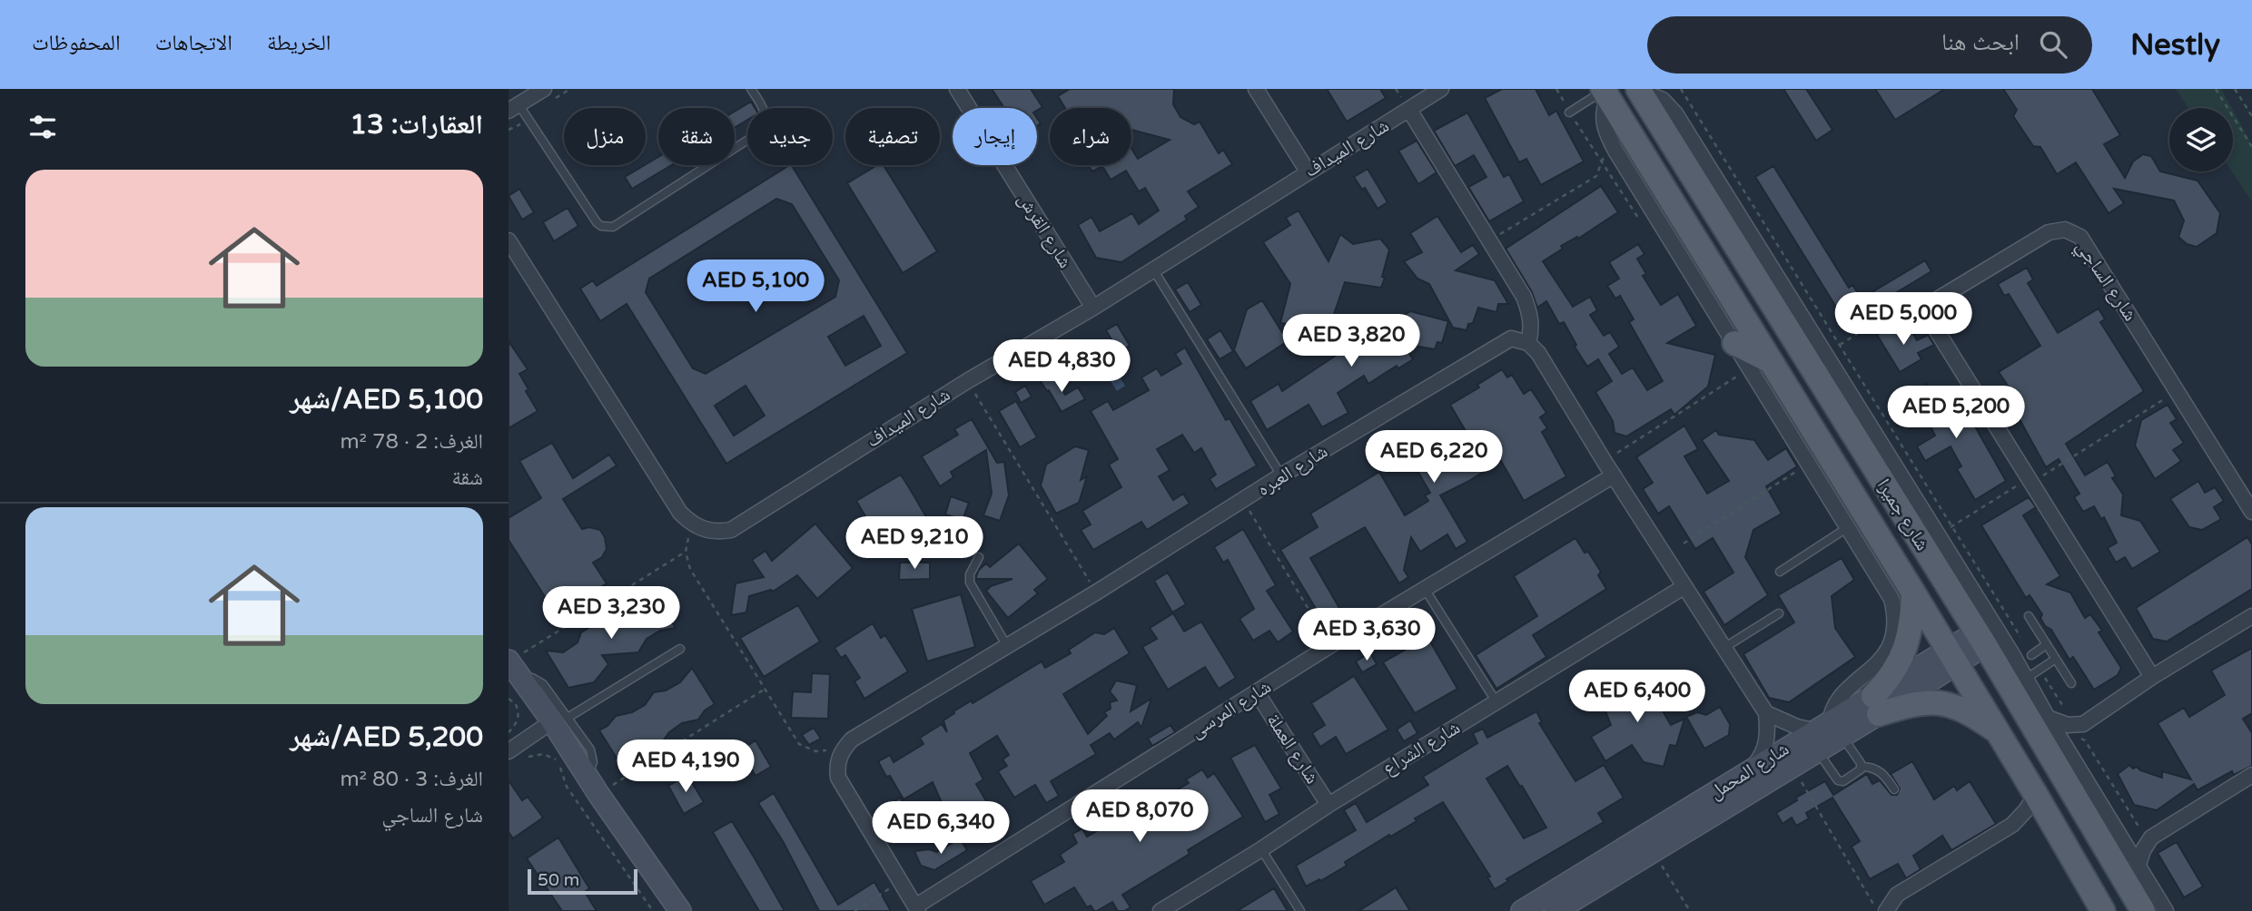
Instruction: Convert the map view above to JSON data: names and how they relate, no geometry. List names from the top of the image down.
{
  "streets": {
    "main road": ["شارع جميرا"],
    "street": [
      "شارع الميداف",
      "شارع القرش",
      "شارع الساجي",
      "شارع العبره",
      "شارع المرسى",
      "شارع الشراع",
      "شارع العملة",
      "شارع المحمل"
    ]
  },
  "crossings": [
    ["شارع الميداف", "شارع القرش"],
    ["شارع جميرا", "شارع المحمل"],
    ["شارع المرسى", "شارع العملة"],
    ["شارع الشراع", "شارع العملة"]
  ],
  "scale_bar": "50 m",
  "page": {
    "header": "Nestly",
    "search": "ابحث هنا",
    "nav": ["الخريطة", "الاتجاهات", "المحفوظات"],
    "heading": "العقارات: 13",
    "chip": [
      "شراء",
      "إيجار",
      "تصفية",
      "جديد",
      "شقة",
      "منزل"
    ],
    "list": [
      {
        "name": "AED 5,100/شهر",
        "note": "الغرف: 2 · 78 m² · شقة"
      },
      {
        "name": "AED 5,200/شهر",
        "note": "الغرف: 3 · 80 m² · شارع الساجي"
      }
    ],
    "price": [
      "AED 5,100",
      "AED 5,000",
      "AED 3,820",
      "AED 4,830",
      "AED 5,200",
      "AED 6,220",
      "AED 9,210",
      "AED 3,230",
      "AED 3,630",
      "AED 6,400",
      "AED 4,190",
      "AED 8,070",
      "AED 6,340"
    ],
    "scale": "50 m"
  }
}
